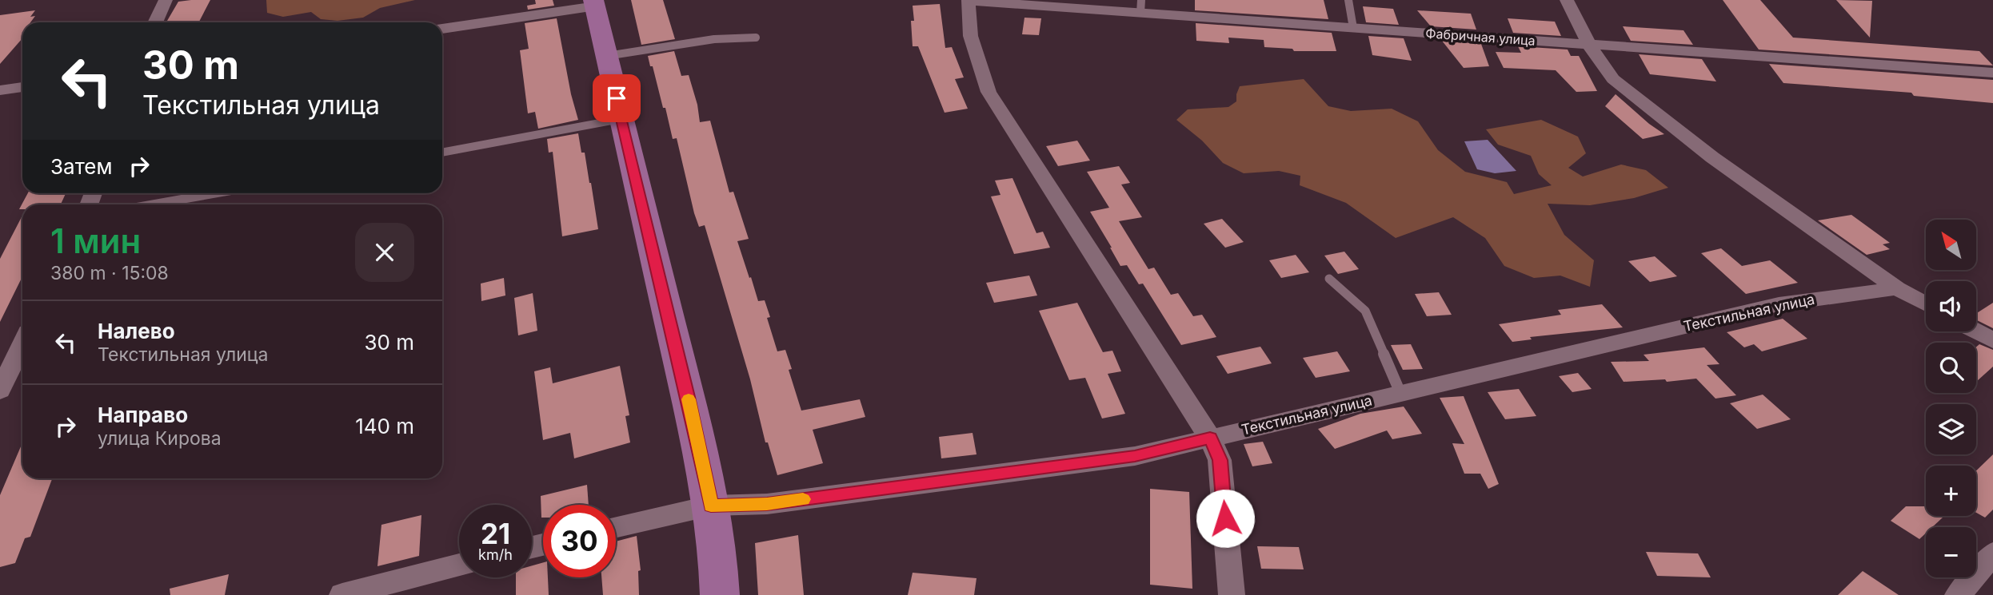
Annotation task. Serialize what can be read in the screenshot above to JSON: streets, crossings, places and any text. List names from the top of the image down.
{
  "streets": {
    "street": ["Фабричная улица", "Текстильная улица"]
  },
  "north": "top left",
  "page": {
    "turn": ["30 m", "Текстильная улица"],
    "then": "Затем",
    "heading": ["1 мин", "380 m · 15:08"],
    "map_buttons": ["+", "−"],
    "list": [
      {
        "name": "Налево",
        "note": "Текстильная улица",
        "value": "30 m"
      },
      {
        "name": "Направо",
        "note": "улица Кирова",
        "value": "140 m"
      }
    ],
    "speed": "21 km/h",
    "limit": "30"
  }
}
